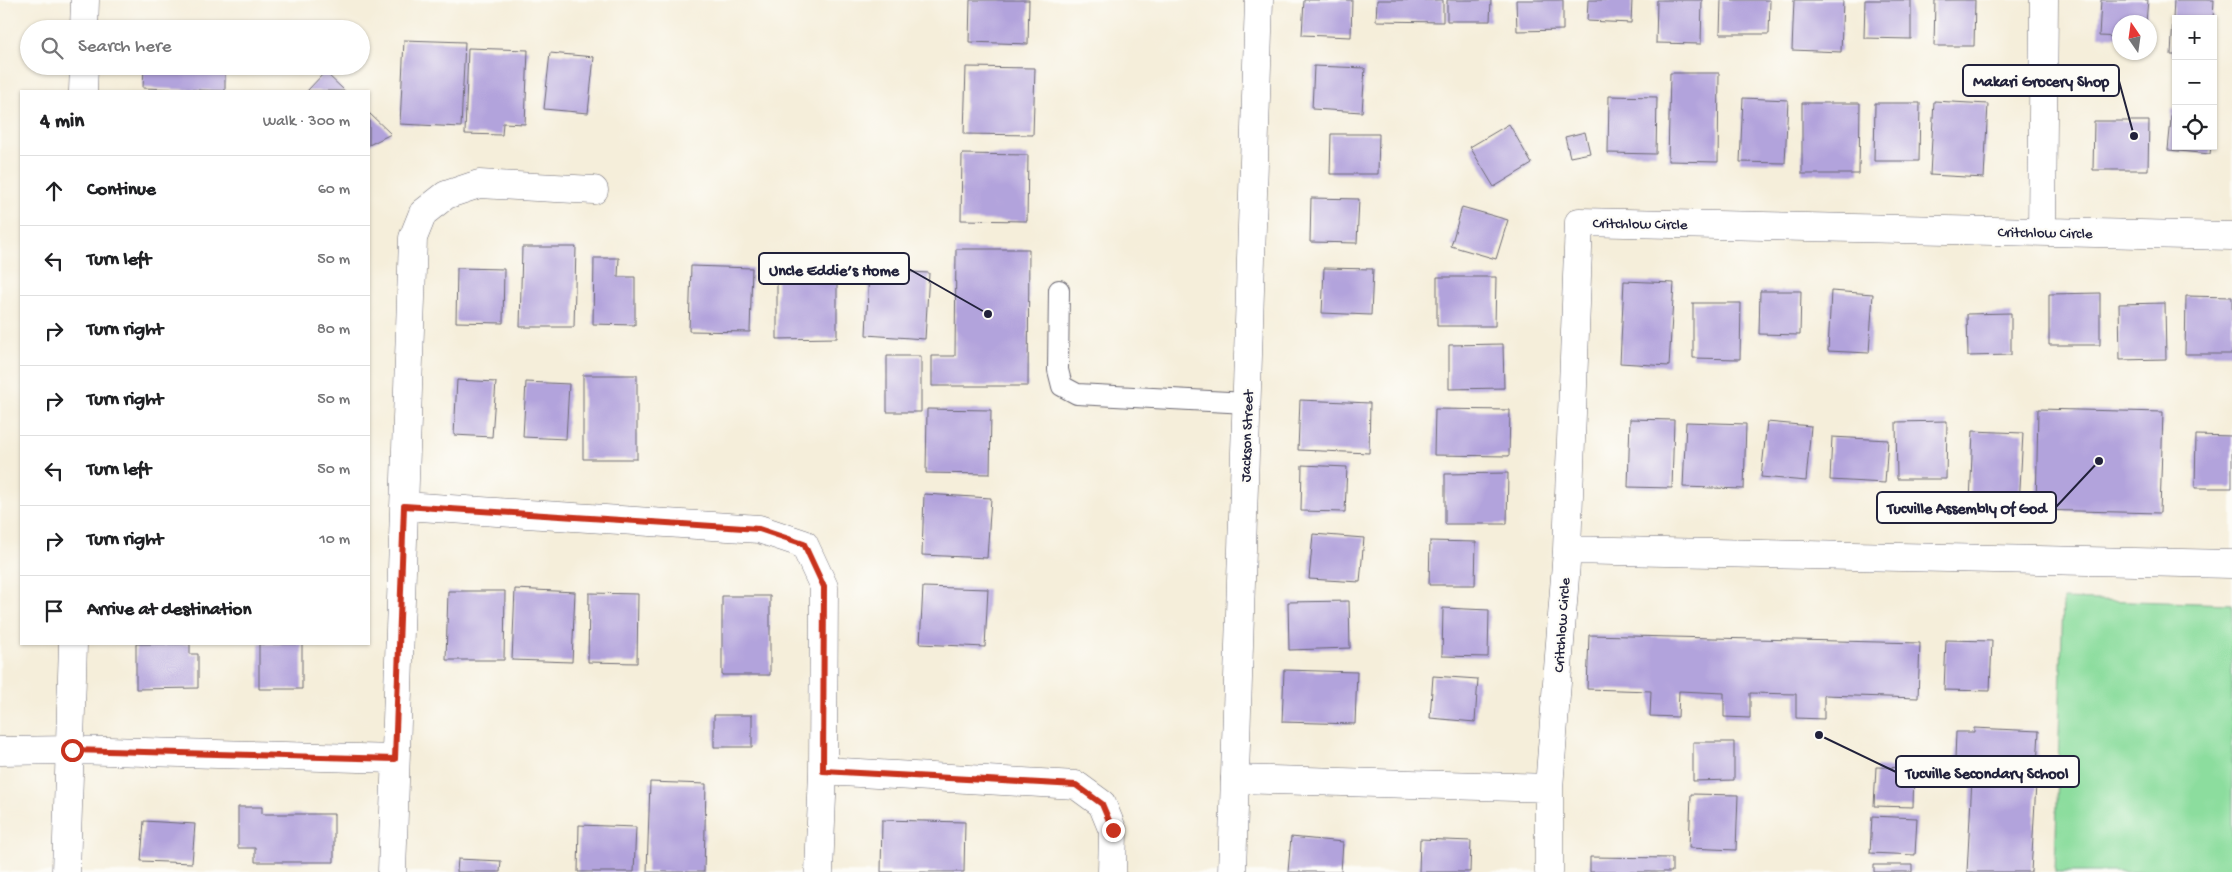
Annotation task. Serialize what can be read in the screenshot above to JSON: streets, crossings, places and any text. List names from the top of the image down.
{
  "streets": {
    "street": ["Critchlow Circle", "Jackson Street"]
  },
  "places": [
    "Makari Grocery Shop",
    "Uncle Eddie’s Home",
    "Tucville Assembly Of God",
    "Tucville Secondary School"
  ],
  "north": "top",
  "page": {
    "map_buttons": ["+", "−"],
    "search": "Search here",
    "heading": ["4 min", "Walk · 300 m"],
    "list": [
      ["Continue", "60 m"],
      ["Turn left", "50 m"],
      ["Turn right", "80 m"],
      ["Turn right", "50 m"],
      ["Turn left", "50 m"],
      ["Turn right", "10 m"],
      "Arrive at destination"
    ]
  }
}
